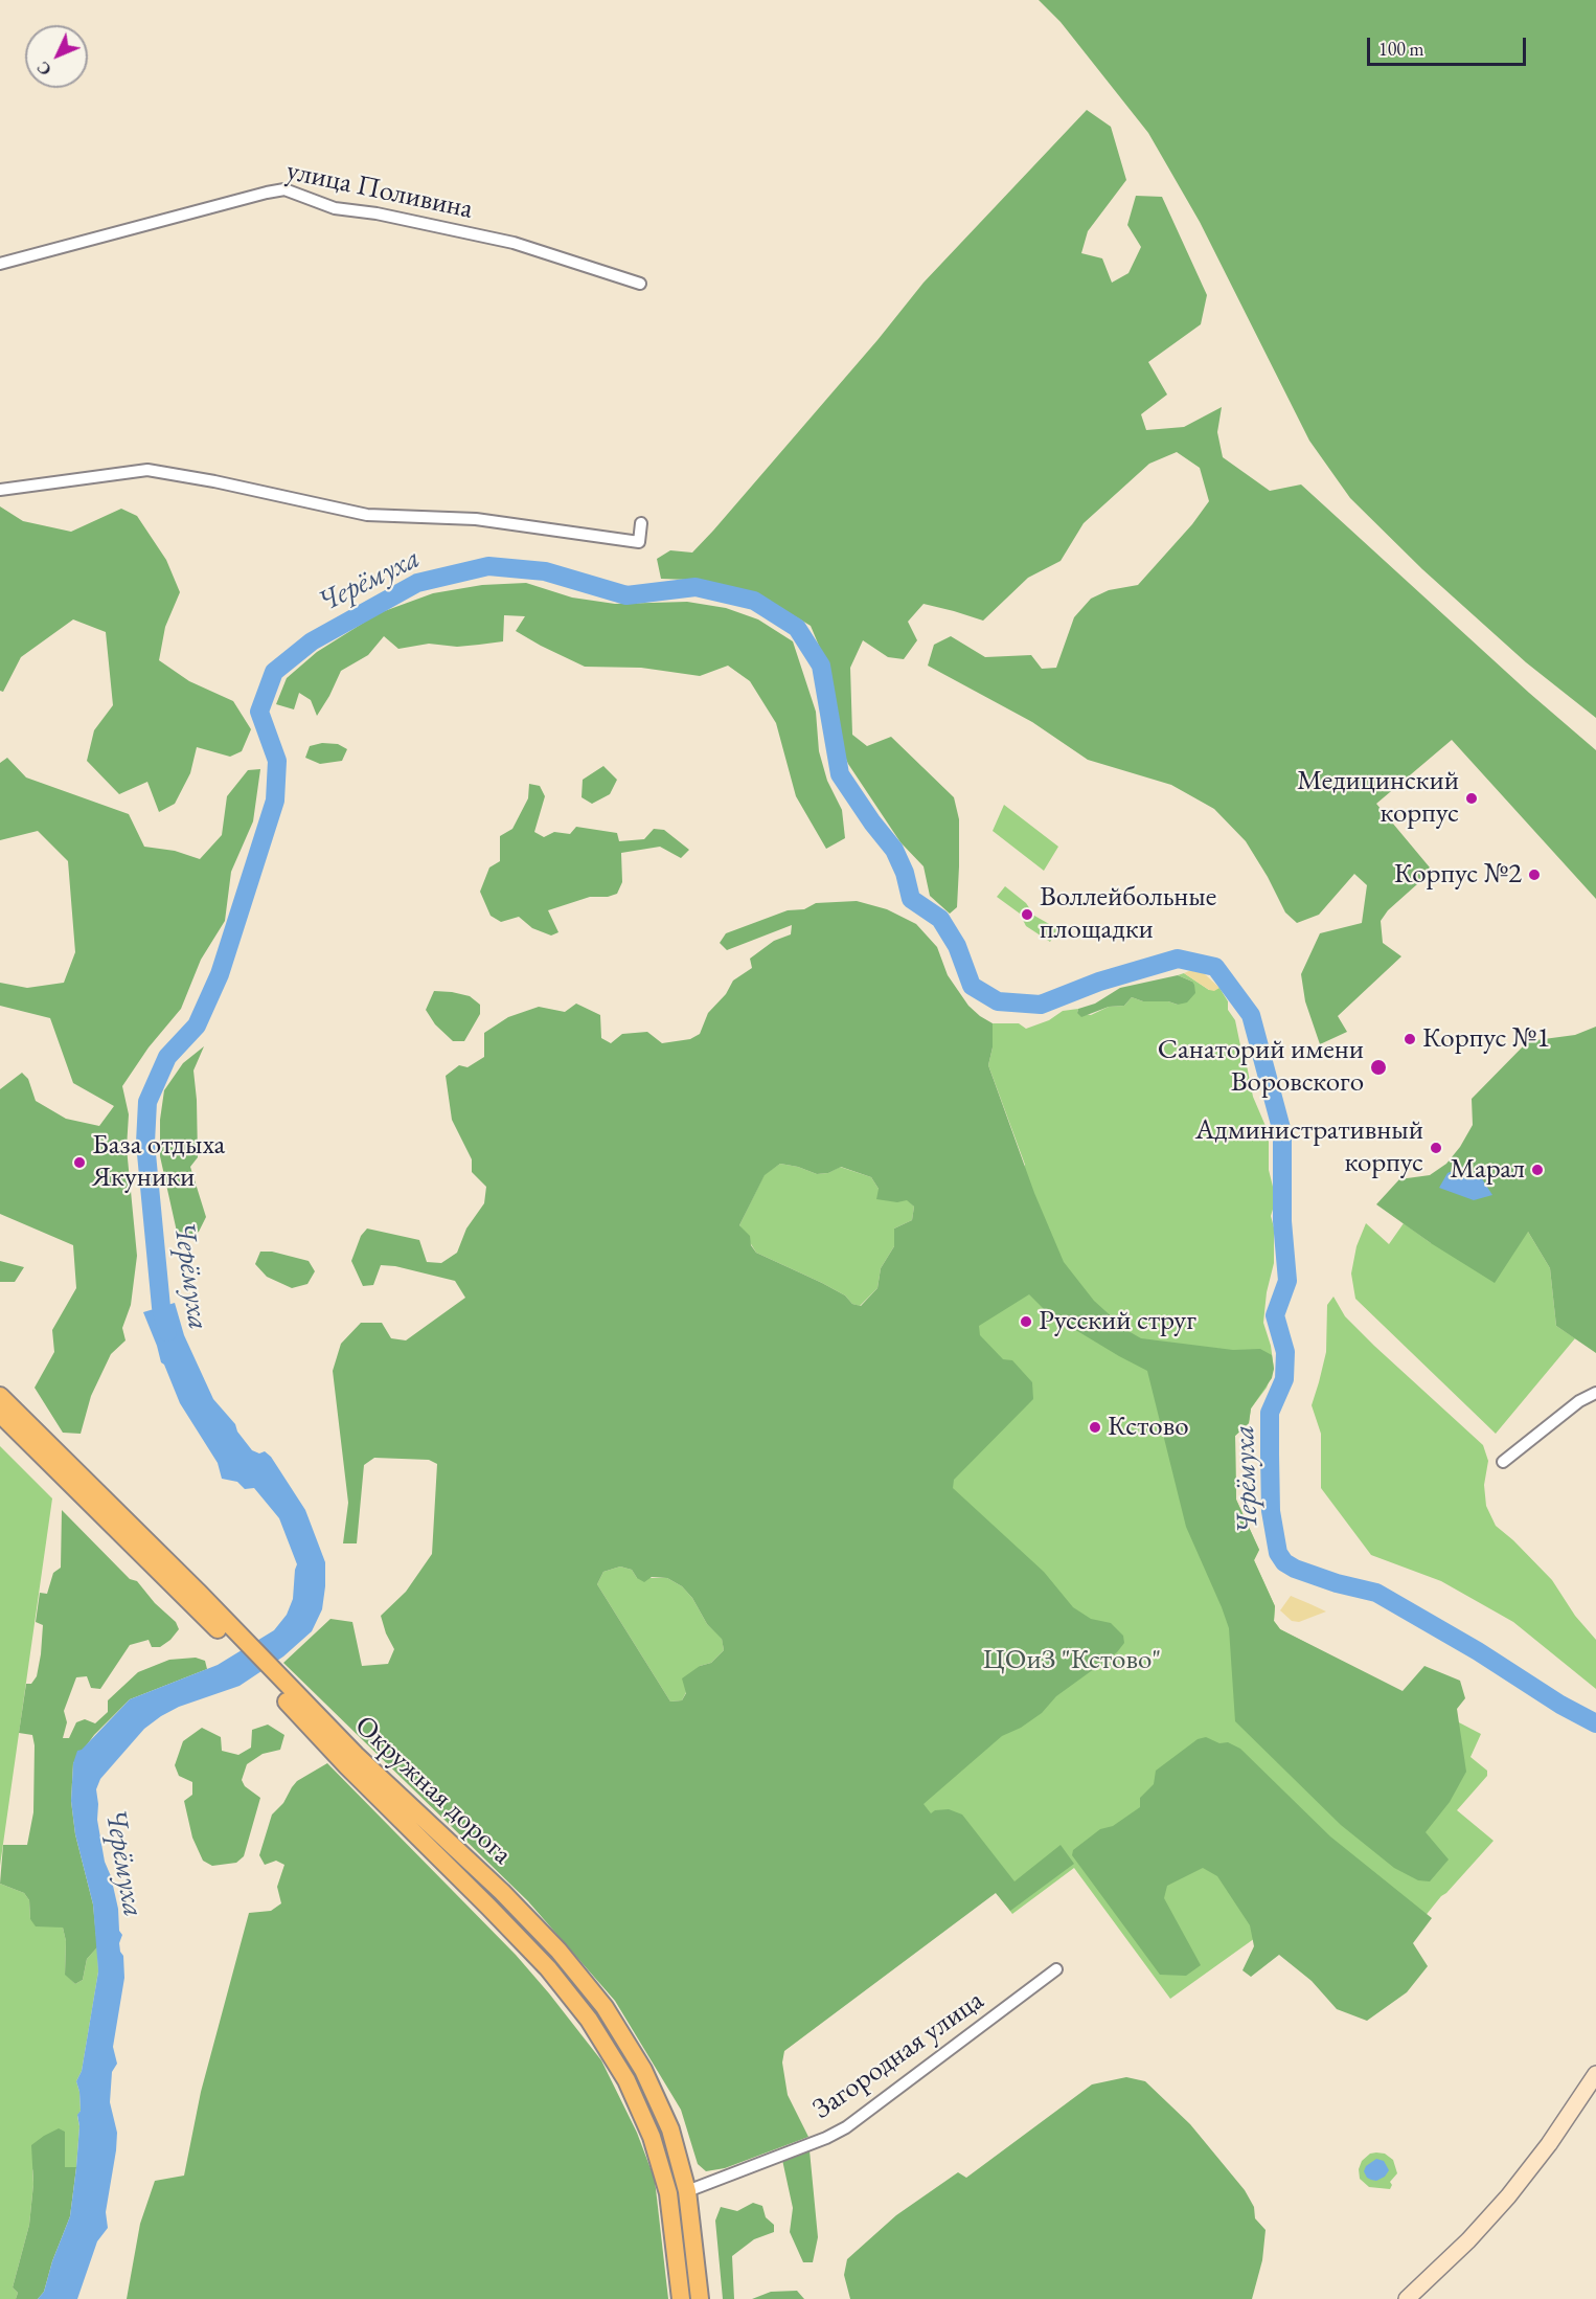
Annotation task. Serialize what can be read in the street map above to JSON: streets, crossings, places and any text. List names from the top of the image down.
{
  "streets": {
    "main road": ["Окружная дорога"],
    "street": ["улица Поливина", "Загородная улица"]
  },
  "crossings": [
    ["Окружная дорога", "Загородная улица"]
  ],
  "water": ["Черёмуха"],
  "parks": ["ЦОиЗ \"Кстово\""],
  "places": [
    "Медицинский корпус",
    "Корпус №2",
    "Воллейбольные площадки",
    "Корпус №1",
    "Санаторий имени Воровского",
    "Административный корпус",
    "База отдыха Якуники",
    "Марал",
    "Русский струг",
    "Кстово"
  ],
  "scale_bar": "100 m",
  "north": "bottom left"
}
